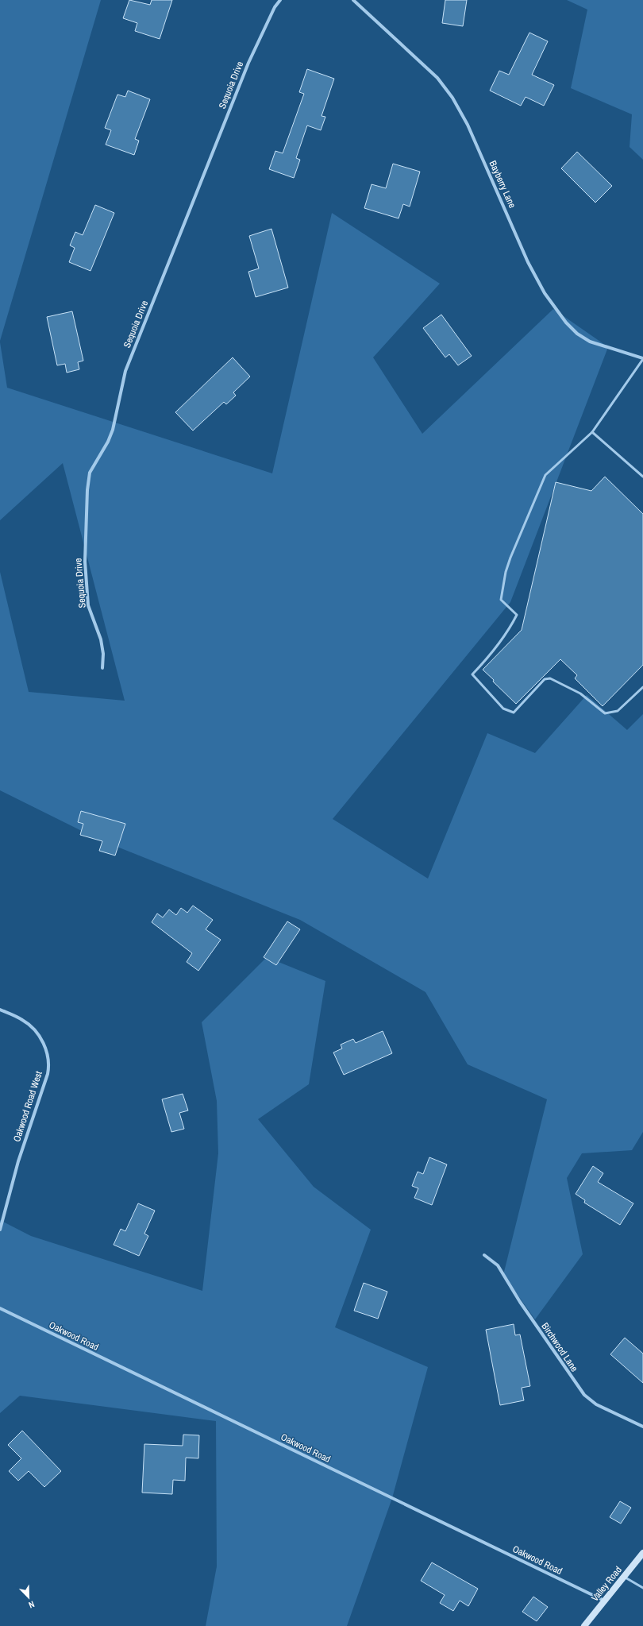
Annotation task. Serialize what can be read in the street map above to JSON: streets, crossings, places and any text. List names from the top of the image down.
{
  "streets": {
    "main road": ["Valley Road"],
    "street": [
      "Sequoia Drive",
      "Bayberry Lane",
      "Oakwood Road West",
      "Oakwood Road",
      "Birchwood Lane"
    ]
  },
  "crossings": [
    ["Oakwood Road", "Valley Road"]
  ],
  "north": "bottom right"
}
